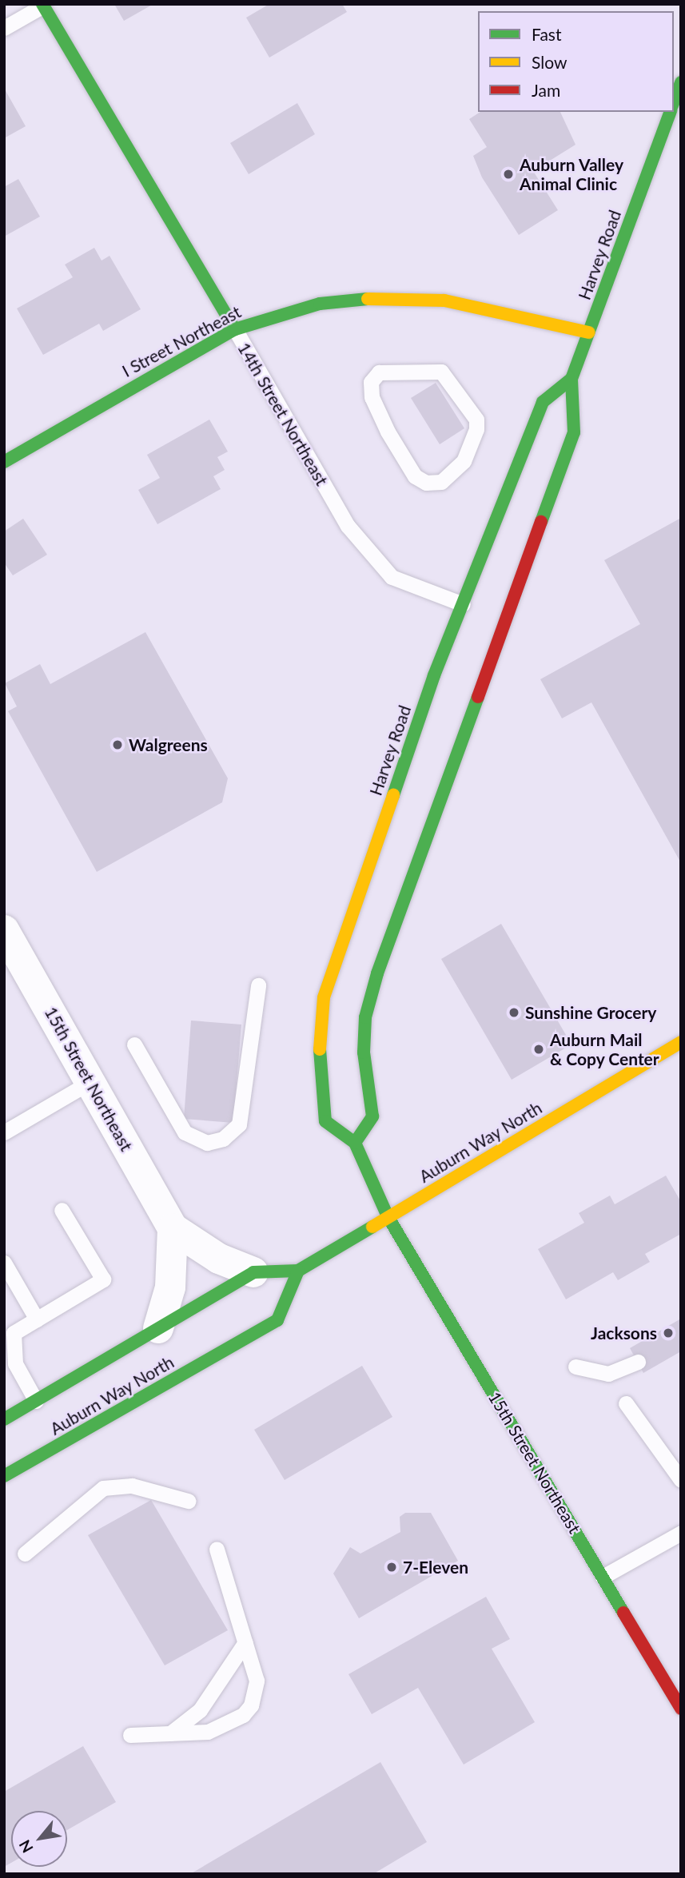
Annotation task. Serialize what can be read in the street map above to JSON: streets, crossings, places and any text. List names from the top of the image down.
{
  "streets": {
    "main road": [
      "Harvey Road",
      "I Street Northeast",
      "14th Street Northeast",
      "15th Street Northeast",
      "Auburn Way North"
    ]
  },
  "crossings": [
    ["Harvey Road", "I Street Northeast"],
    ["Harvey Road", "14th Street Northeast"],
    ["Harvey Road", "15th Street Northeast"],
    ["Harvey Road", "Auburn Way North"],
    ["I Street Northeast", "14th Street Northeast"],
    ["15th Street Northeast", "Auburn Way North"]
  ],
  "places": [
    "Auburn Valley Animal Clinic",
    "Walgreens",
    "Sunshine Grocery",
    "Auburn Mail & Copy Center",
    "Jacksons",
    "7-Eleven"
  ],
  "legend": ["Fast", "Slow", "Jam"],
  "north": "bottom left"
}
